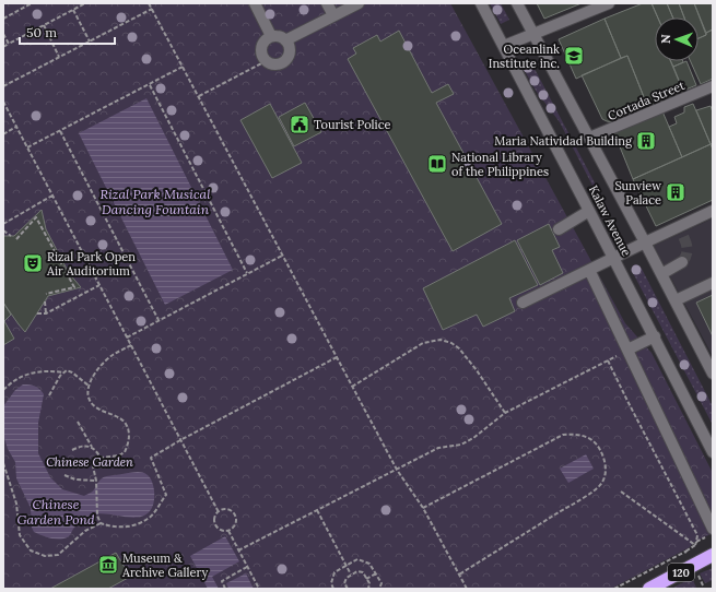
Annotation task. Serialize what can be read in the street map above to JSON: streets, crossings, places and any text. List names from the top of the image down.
{
  "streets": {
    "highway": ["120"],
    "street": ["Cortada Street", "Kalaw Avenue"]
  },
  "crossings": [
    ["Cortada Street", "Kalaw Avenue"]
  ],
  "water": ["Rizal Park Musical Dancing Fountain", "Chinese Garden Pond"],
  "parks": ["Chinese Garden"],
  "places": {
    "school or university": ["Oceanlink Institute inc."],
    "public building": ["Tourist Police"],
    "building": ["Maria Natividad Building", "Sunview Palace"],
    "library": ["National Library of the Philippines"],
    "theatre": ["Rizal Park Open Air Auditorium"],
    "museum": ["Museum & Archive Gallery"]
  },
  "scale_bar": "50 m",
  "north": "left"
}
